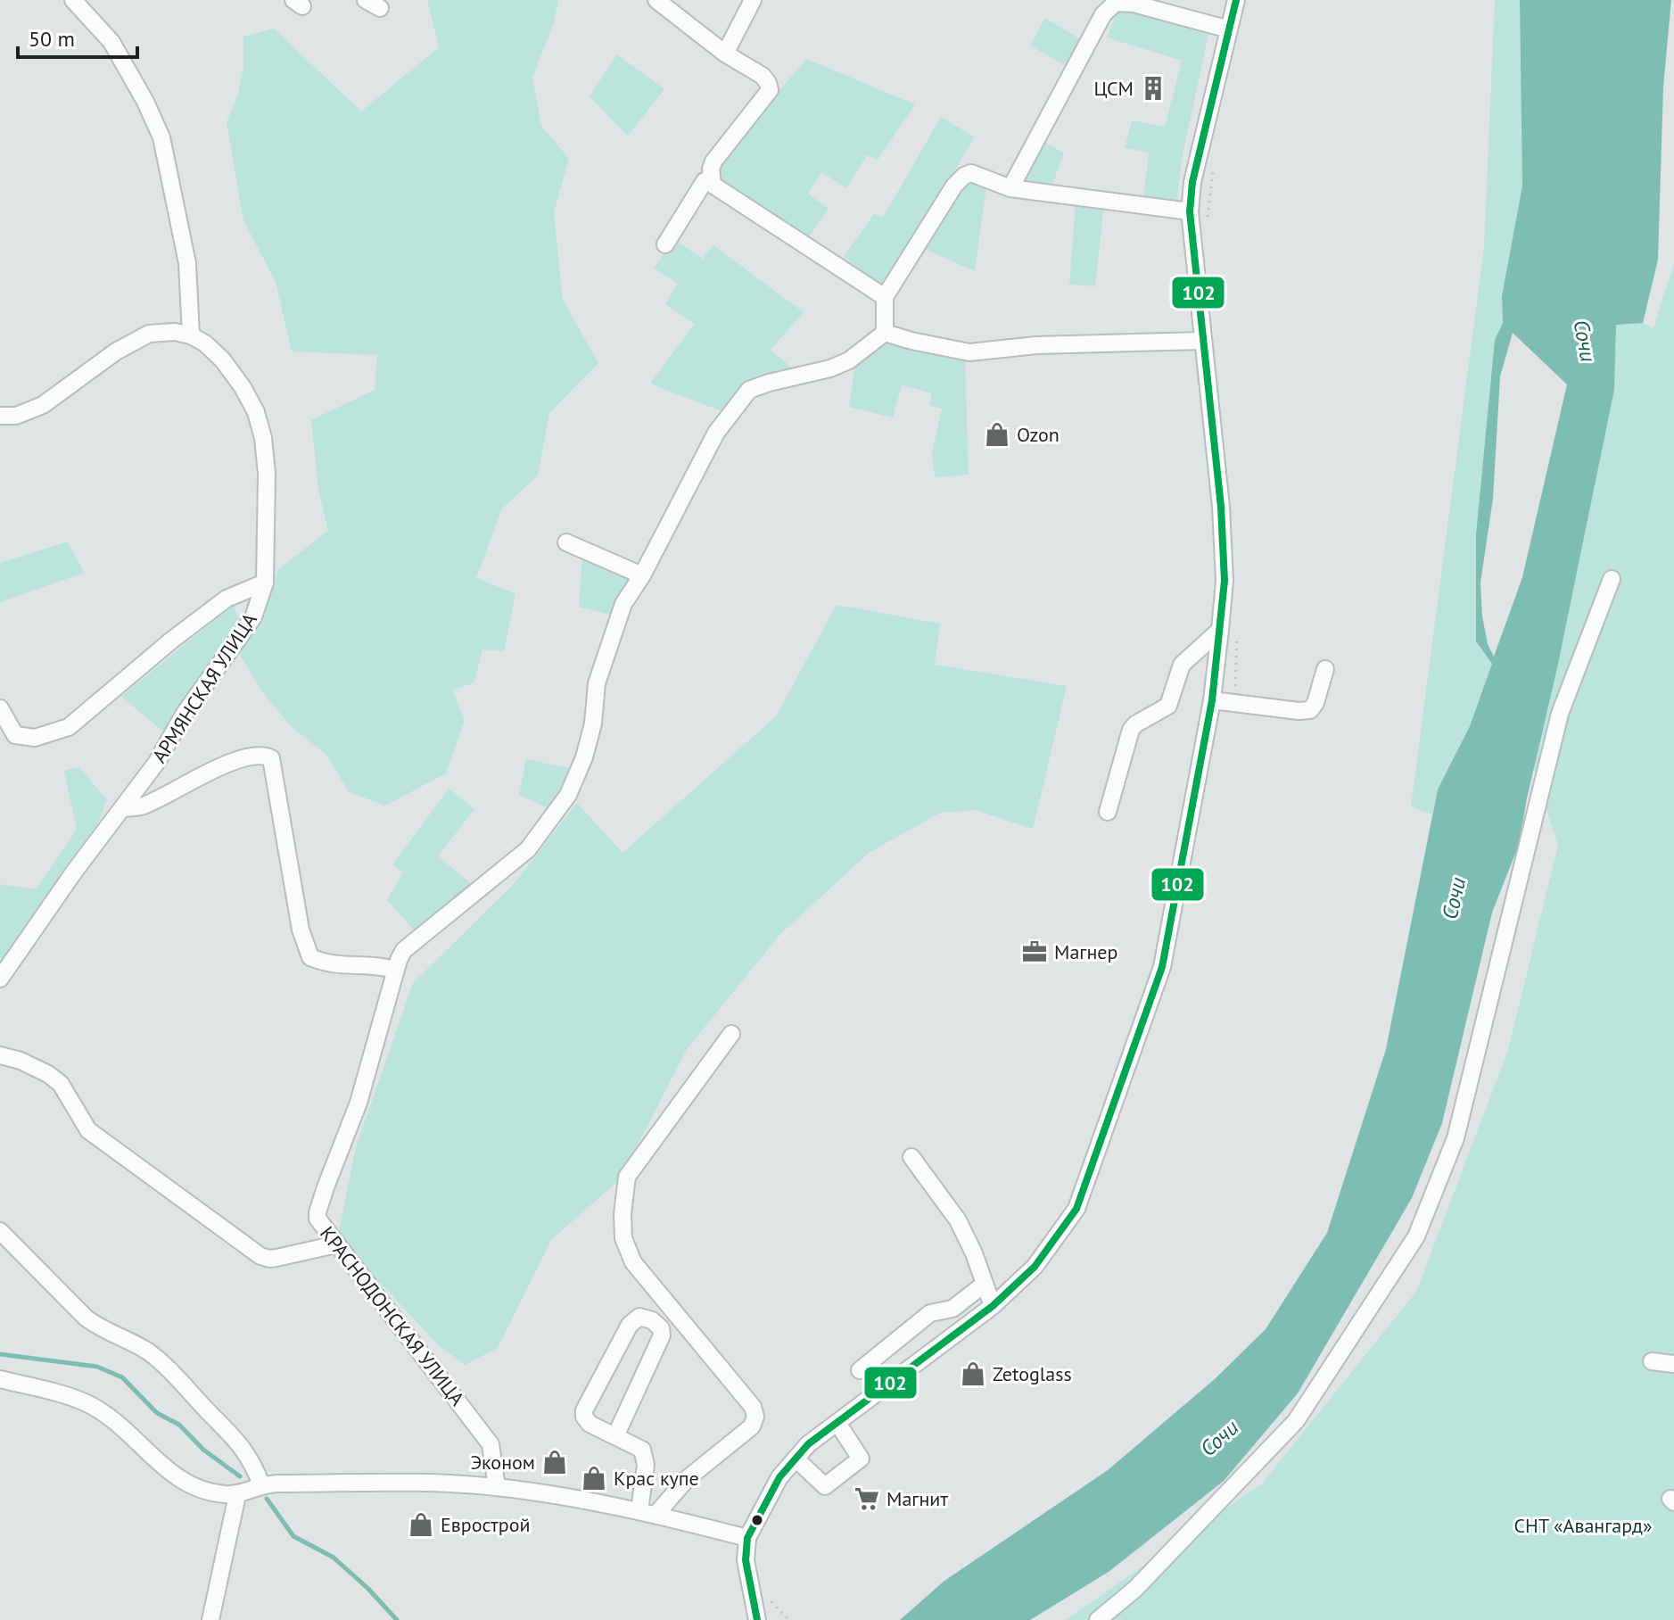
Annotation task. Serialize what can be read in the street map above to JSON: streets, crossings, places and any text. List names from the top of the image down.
{
  "streets": {
    "street": ["АРМЯНСКАЯ УЛИЦА", "КРАСНОДОНСКАЯ УЛИЦА"]
  },
  "water": ["Сочи"],
  "parks": ["СНТ «Авангард»"],
  "places": {
    "building": ["ЦСМ"],
    "shop": [
      "Ozon",
      "Zetoglass",
      "Эконом",
      "Крас купе",
      "Еврострой"
    ],
    "office": ["Магнер"],
    "supermarket": ["Магнит"]
  },
  "lines": ["transit line 102"],
  "scale_bar": "50 m"
}
